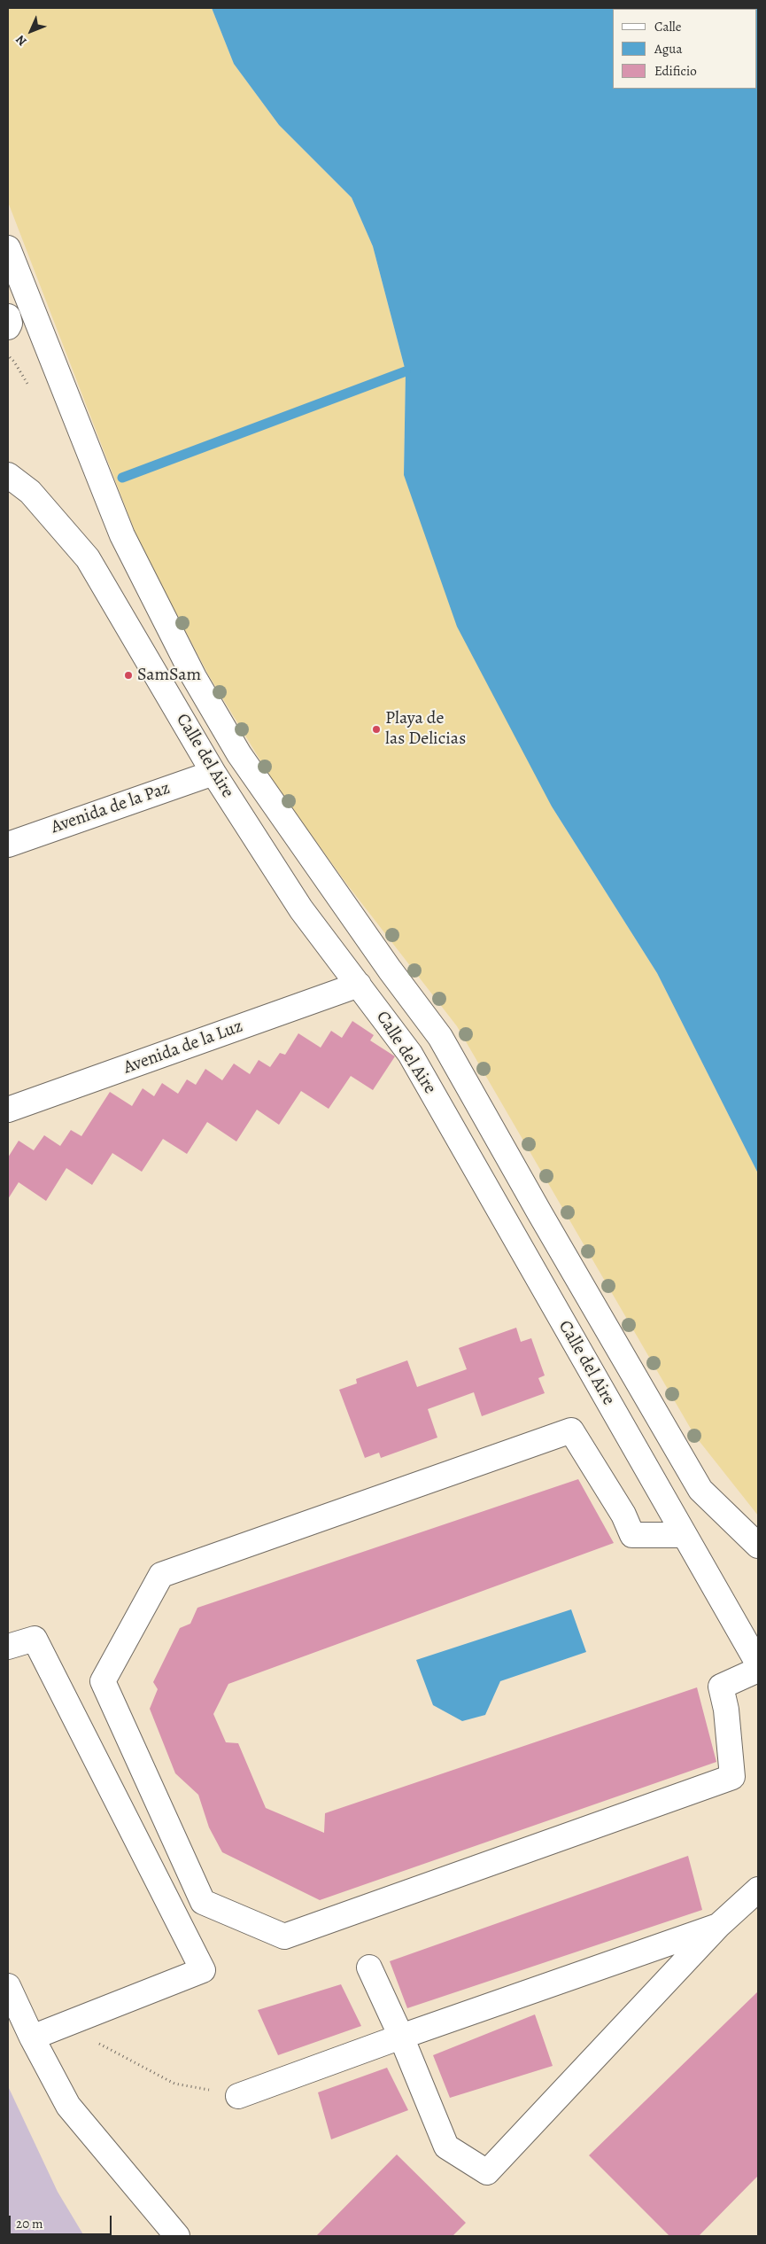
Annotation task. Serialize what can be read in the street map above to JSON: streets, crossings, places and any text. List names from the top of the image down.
{
  "streets": {
    "street": ["Calle del Aire", "Avenida de la Paz", "Avenida de la Luz"]
  },
  "crossings": [
    ["Calle del Aire", "Avenida de la Paz"],
    ["Calle del Aire", "Avenida de la Luz"]
  ],
  "places": ["SamSam", "Playa de las Delicias"],
  "legend": ["Calle", "Agua", "Edificio"],
  "scale_bar": "20 m",
  "north": "bottom left"
}
